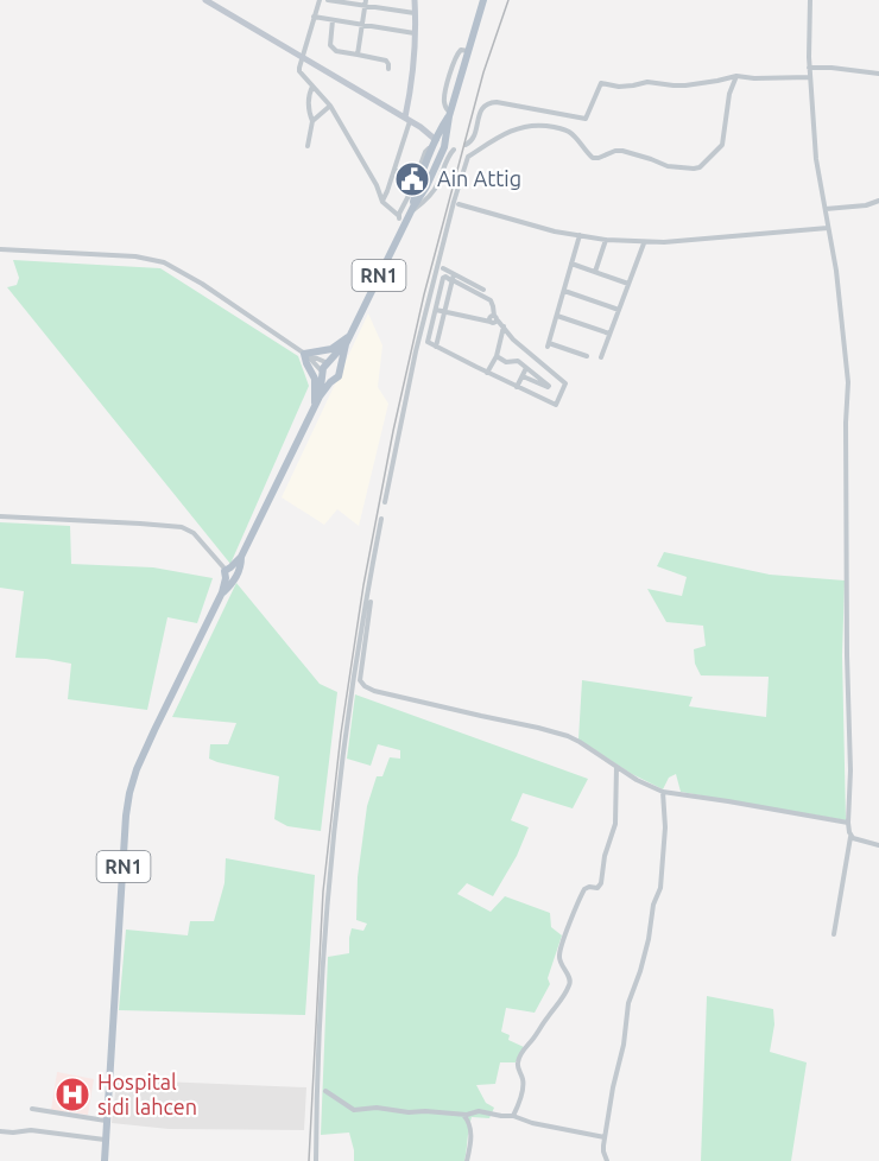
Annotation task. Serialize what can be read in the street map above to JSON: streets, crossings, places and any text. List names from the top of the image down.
{
  "streets": {
    "main road": ["RN1"]
  },
  "places": {
    "public building": ["Ain Attig"],
    "hospital": ["Hospital sidi lahcen"]
  }
}
